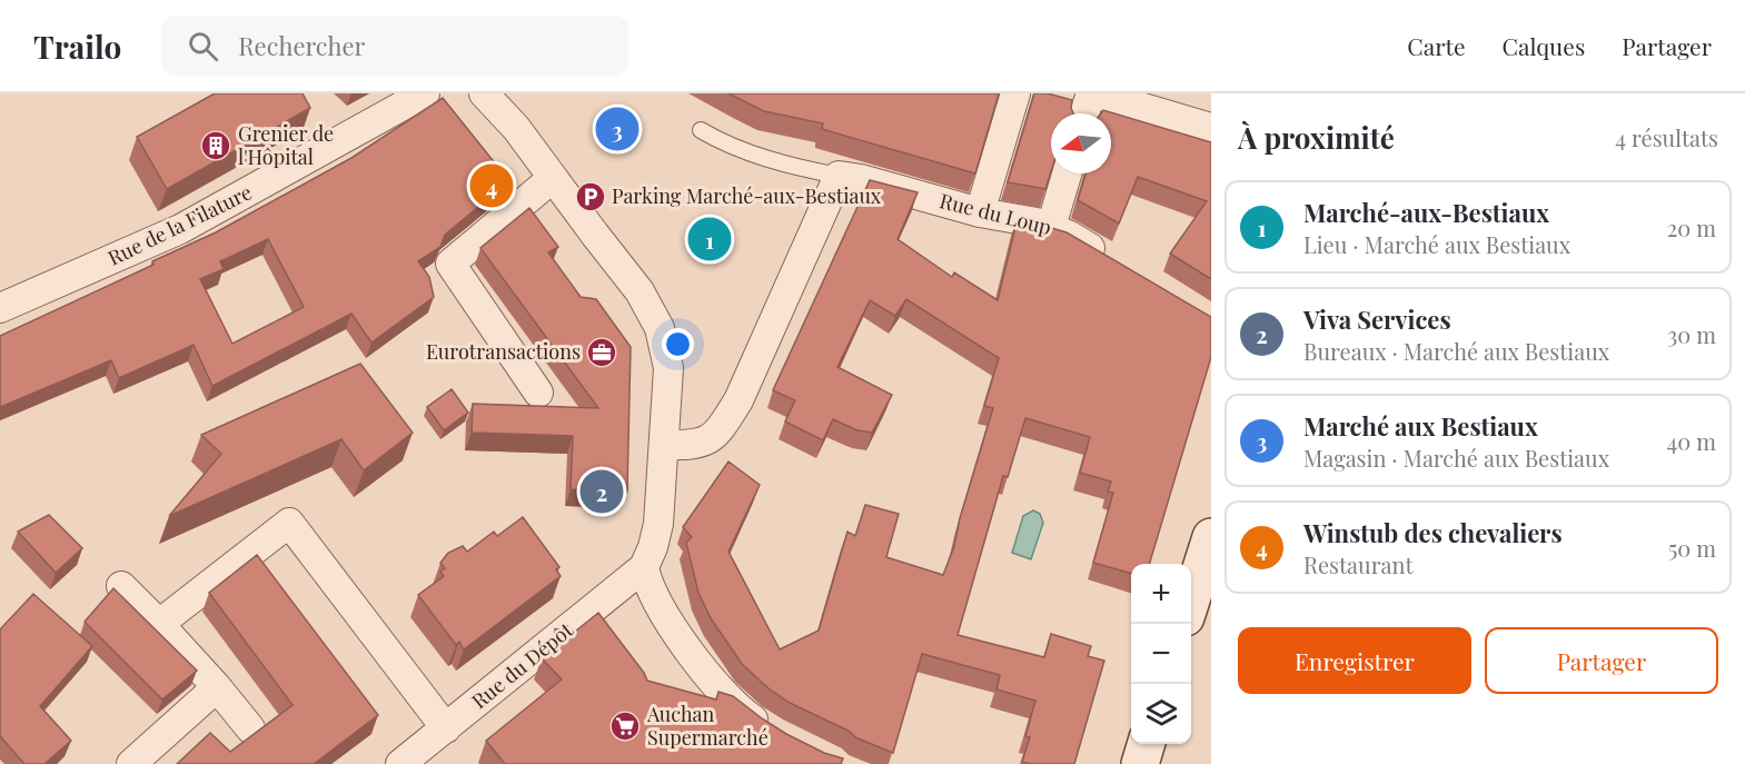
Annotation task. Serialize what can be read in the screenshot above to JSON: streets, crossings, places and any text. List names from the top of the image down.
{
  "streets": {
    "street": ["Rue du Loup", "Rue de la Filature", "Rue du Dépôt"]
  },
  "places": {
    "building": ["Grenier de l'Hôpital"],
    "parking": ["Parking Marché-aux-Bestiaux"],
    "office": ["Eurotransactions"],
    "supermarket": ["Auchan Supermarché"]
  },
  "north": "left",
  "page": {
    "header": "Trailo",
    "search": "Rechercher",
    "nav": ["Carte", "Calques", "Partager"],
    "heading": ["À proximité", "4 résultats"],
    "pins": [
      "3",
      "4",
      "1",
      "2"
    ],
    "list": [
      {
        "mark": "1",
        "name": "Marché-aux-Bestiaux",
        "note": "Lieu · Marché aux Bestiaux",
        "value": "20 m"
      },
      {
        "mark": "2",
        "name": "Viva Services",
        "note": "Bureaux · Marché aux Bestiaux",
        "value": "30 m"
      },
      {
        "mark": "3",
        "name": "Marché aux Bestiaux",
        "note": "Magasin · Marché aux Bestiaux",
        "value": "40 m"
      },
      {
        "mark": "4",
        "name": "Winstub des chevaliers",
        "note": "Restaurant",
        "value": "50 m"
      }
    ],
    "map_buttons": ["+", "−"],
    "buttons": ["Enregistrer", "Partager"]
  }
}
